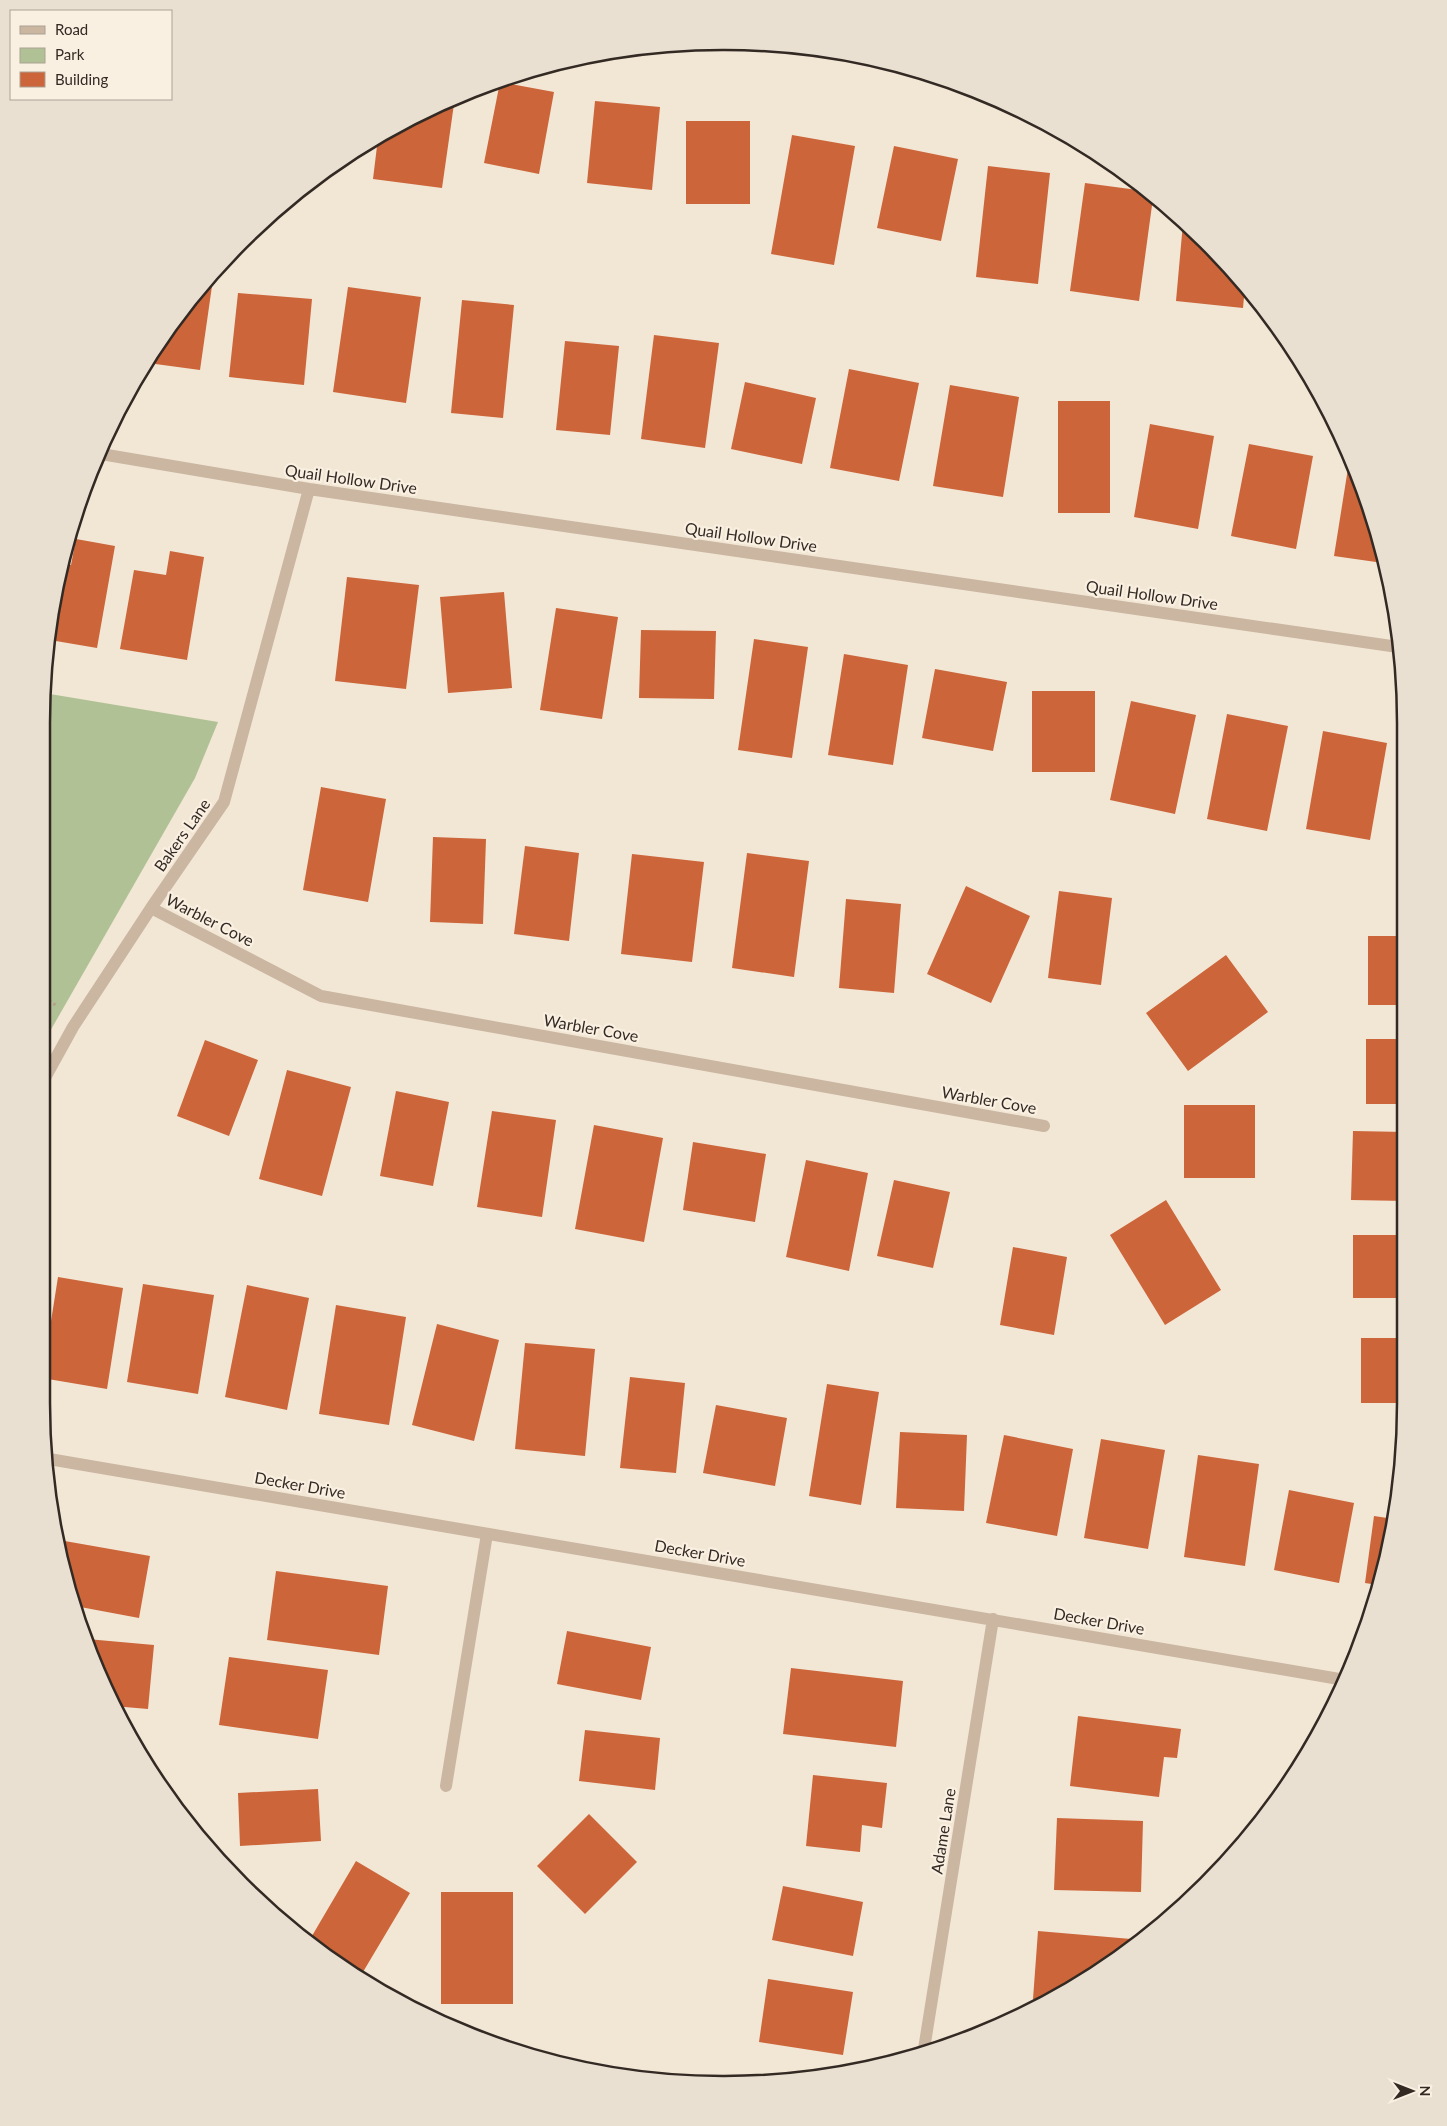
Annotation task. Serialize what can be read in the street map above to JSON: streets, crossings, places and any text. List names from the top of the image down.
{
  "streets": {
    "street": [
      "Quail Hollow Drive",
      "Bakers Lane",
      "Warbler Cove",
      "Decker Drive",
      "Adame Lane"
    ]
  },
  "crossings": [
    ["Quail Hollow Drive", "Bakers Lane"],
    ["Bakers Lane", "Warbler Cove"],
    ["Decker Drive", "Adame Lane"]
  ],
  "legend": ["Road", "Park", "Building"],
  "north": "right"
}
